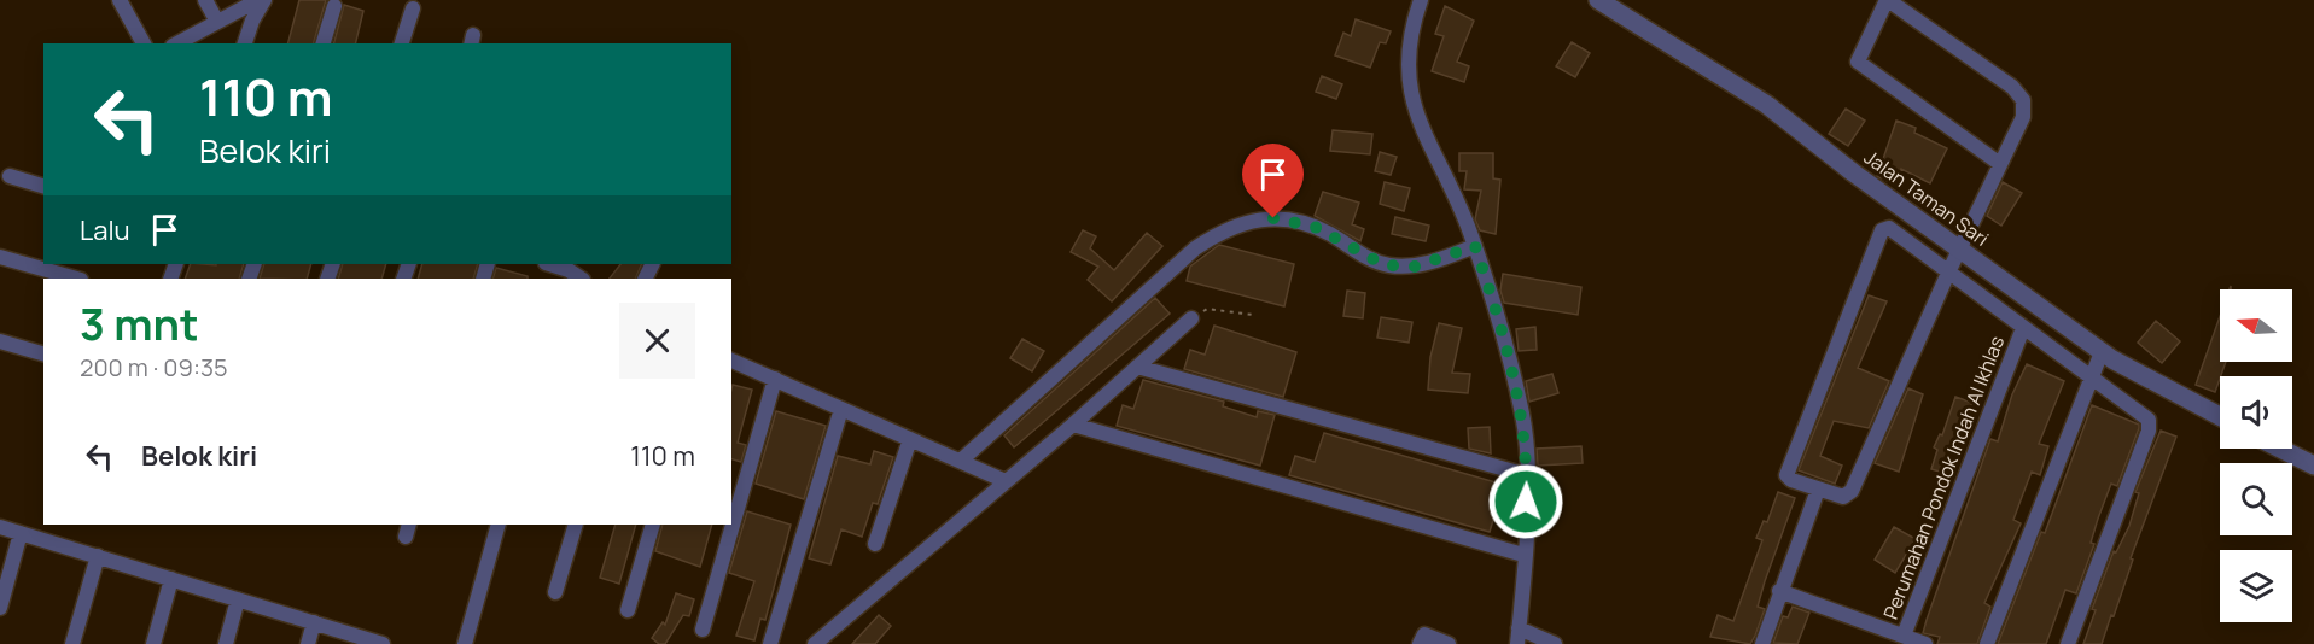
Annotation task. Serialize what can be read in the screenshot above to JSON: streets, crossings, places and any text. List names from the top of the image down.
{
  "streets": {
    "street": ["Jalan Taman Sari", "Perumahan Pondok Indah Al Ikhlas"]
  },
  "crossings": [
    ["Jalan Taman Sari", "Perumahan Pondok Indah Al Ikhlas"]
  ],
  "north": "left",
  "page": {
    "turn": ["110 m", "Belok kiri"],
    "then": "Lalu",
    "heading": ["3 mnt", "200 m · 09:35"],
    "list": [
      {
        "name": "Belok kiri",
        "value": "110 m"
      }
    ]
  }
}
